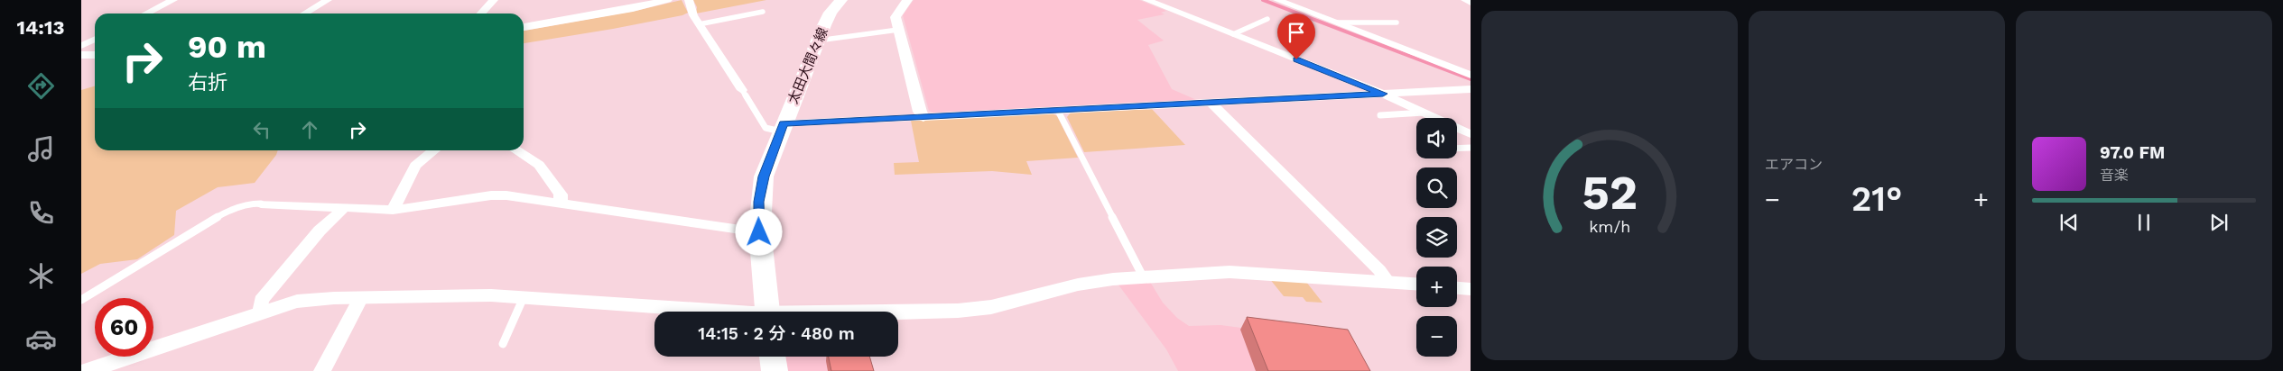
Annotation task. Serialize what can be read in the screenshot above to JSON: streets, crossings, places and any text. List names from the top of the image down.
{
  "streets": {
    "main road": ["太田大間々線"]
  },
  "page": {
    "tabs": "14:13",
    "tile": "エアコン",
    "turn": ["90 m", "右折"],
    "map_buttons": ["+", "−"],
    "song": ["97.0 FM", "音楽"],
    "heat": ["−", "21°", "+"],
    "limit": "60",
    "trip": "14:15 · 2 分 · 480 m",
    "gauge": ["52", "km/h"]
  }
}
